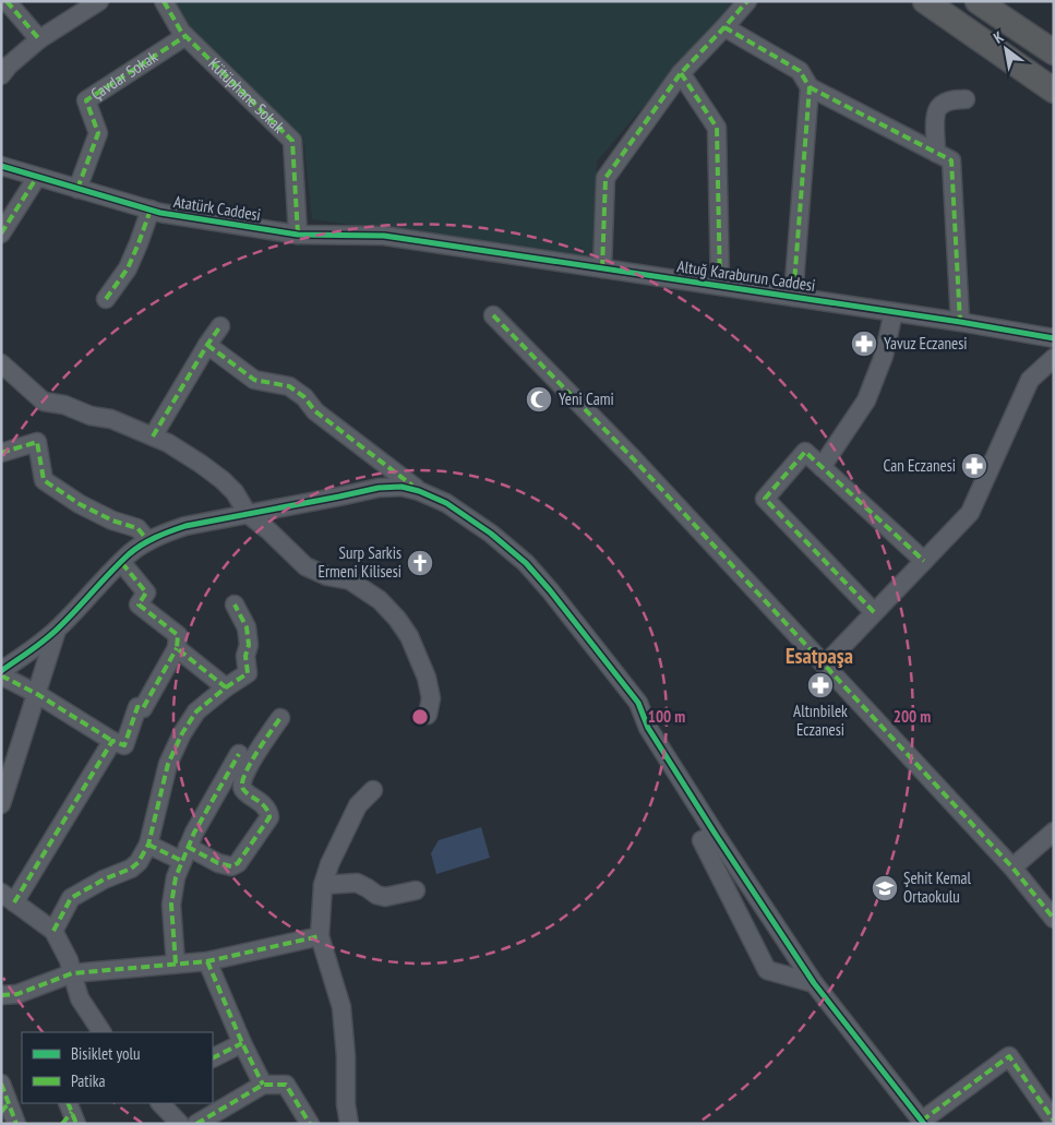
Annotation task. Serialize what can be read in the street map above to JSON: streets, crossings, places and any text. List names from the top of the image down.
{
  "streets": {
    "street": [
      "Çavdar Sokak",
      "Kütüphane Sokak",
      "Atatürk Caddesi",
      "Altuğ Karaburun Caddesi"
    ]
  },
  "crossings": [
    ["Çavdar Sokak", "Kütüphane Sokak"],
    ["Çavdar Sokak", "Atatürk Caddesi"],
    ["Kütüphane Sokak", "Atatürk Caddesi"],
    ["Atatürk Caddesi", "Altuğ Karaburun Caddesi"]
  ],
  "districts": ["Esatpaşa"],
  "places": {
    "pharmacy": ["Yavuz Eczanesi", "Can Eczanesi", "Altınbilek Eczanesi"],
    "mosque": ["Yeni Cami"],
    "church": ["Surp Sarkis Ermeni Kilisesi"],
    "school or university": ["Şehit Kemal Ortaokulu"]
  },
  "legend": ["Bisiklet yolu", "Patika"],
  "north": "top left",
  "rings": ["100 m", "200 m"]
}
